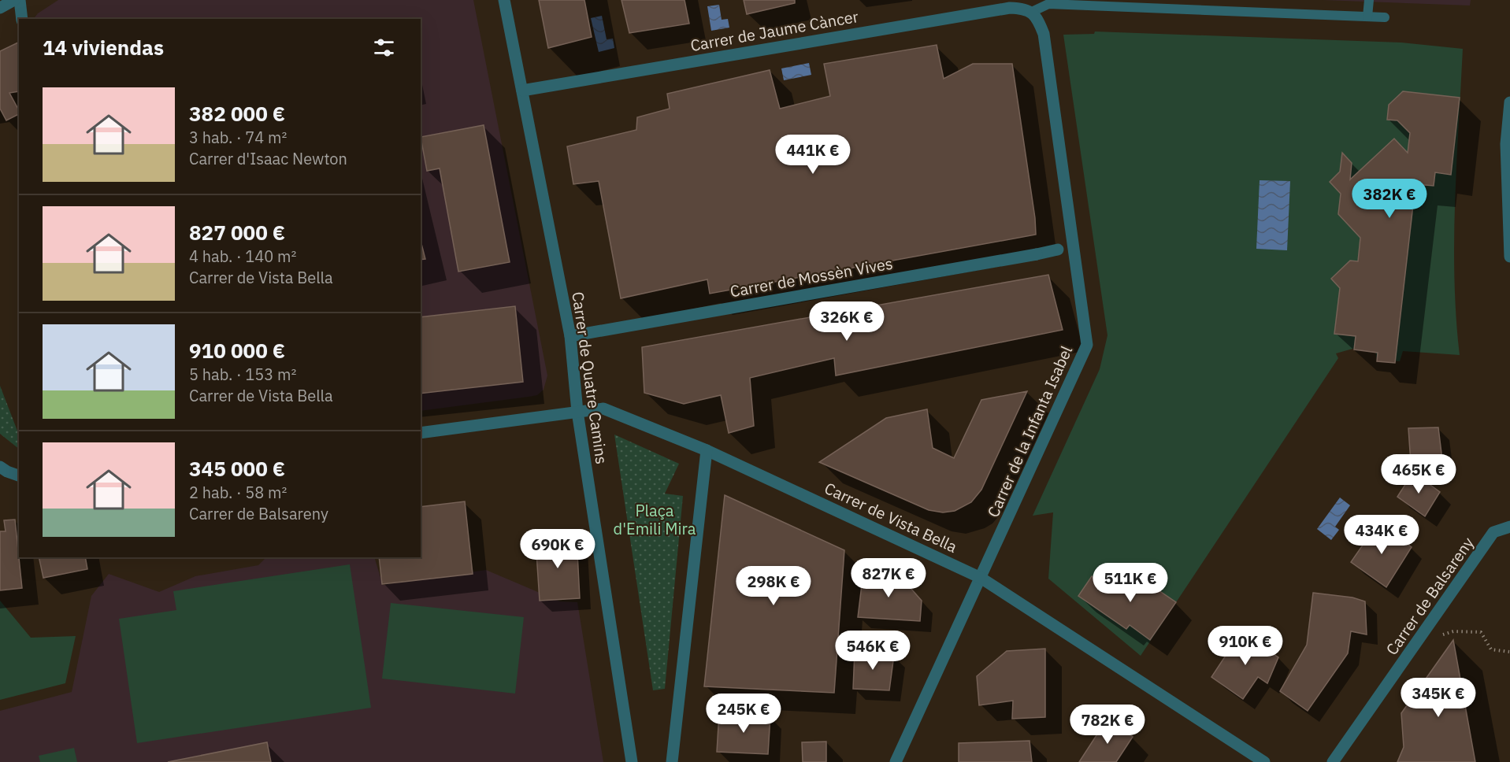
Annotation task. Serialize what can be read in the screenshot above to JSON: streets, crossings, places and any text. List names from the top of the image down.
{
  "streets": {
    "street": [
      "Carrer de Jaume Càncer",
      "Carrer de Mossèn Vives",
      "Carrer de Quatre Camins",
      "Carrer de la Infanta Isabel",
      "Carrer de Vista Bella",
      "Carrer de Balsareny"
    ]
  },
  "crossings": [
    ["Carrer de Jaume Càncer", "Carrer de Quatre Camins"],
    ["Carrer de Jaume Càncer", "Carrer de la Infanta Isabel"],
    ["Carrer de Mossèn Vives", "Carrer de Quatre Camins"],
    ["Carrer de Quatre Camins", "Carrer de Vista Bella"],
    ["Carrer de la Infanta Isabel", "Carrer de Vista Bella"]
  ],
  "parks": ["Plaça d'Emili Mira"],
  "page": {
    "heading": "14 viviendas",
    "list": [
      {
        "name": "382 000 €",
        "note": "3 hab. · 74 m² · Carrer d'Isaac Newton"
      },
      {
        "name": "827 000 €",
        "note": "4 hab. · 140 m² · Carrer de Vista Bella"
      },
      {
        "name": "910 000 €",
        "note": "5 hab. · 153 m² · Carrer de Vista Bella"
      },
      {
        "name": "345 000 €",
        "note": "2 hab. · 58 m² · Carrer de Balsareny"
      }
    ],
    "price": [
      "441K €",
      "382K €",
      "326K €",
      "465K €",
      "434K €",
      "690K €",
      "827K €",
      "511K €",
      "298K €",
      "910K €",
      "546K €",
      "345K €",
      "245K €",
      "782K €"
    ]
  }
}
